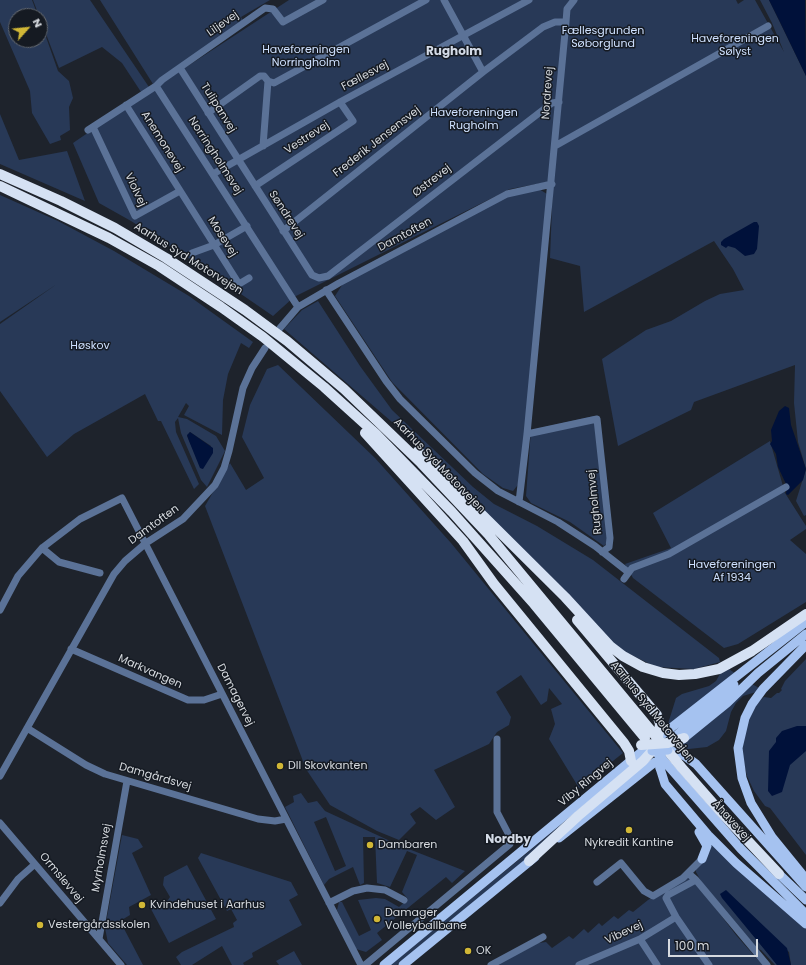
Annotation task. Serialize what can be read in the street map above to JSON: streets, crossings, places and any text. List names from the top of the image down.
{
  "streets": {
    "highway": ["Aarhus Syd Motorvejen"],
    "main road": ["Viby Ringvej", "Åhavevej"],
    "street": [
      "Liljevej",
      "Fællesvej",
      "Nordrevej",
      "Tulipanvej",
      "Vestrevej",
      "Anemonevej",
      "Frederik Jensensvej",
      "Norringholmsvej",
      "Østrevej",
      "Violvej",
      "Søndrevej",
      "Damtoften",
      "Mosevej",
      "Rugholmvej",
      "Markvangen",
      "Damagervej",
      "Damgårdsvej",
      "Myrholmsvej",
      "Ormslevvej",
      "Vibevej"
    ]
  },
  "crossings": [
    ["Liljevej", "Tulipanvej"],
    ["Liljevej", "Norringholmsvej"],
    ["Fællesvej", "Tulipanvej"],
    ["Fællesvej", "Vestrevej"],
    ["Fællesvej", "Norringholmsvej"],
    ["Fællesvej", "Søndrevej"],
    ["Nordrevej", "Frederik Jensensvej"],
    ["Nordrevej", "Østrevej"],
    ["Nordrevej", "Damtoften"],
    ["Tulipanvej", "Søndrevej"],
    ["Vestrevej", "Søndrevej"],
    ["Anemonevej", "Violvej"],
    ["Anemonevej", "Mosevej"],
    ["Frederik Jensensvej", "Søndrevej"],
    ["Norringholmsvej", "Damtoften"],
    ["Østrevej", "Søndrevej"],
    ["Violvej", "Mosevej"],
    ["Damtoften", "Rugholmvej"],
    ["Damtoften", "Markvangen"],
    ["Damtoften", "Damagervej"],
    ["Damtoften", "Damgårdsvej"],
    ["Aarhus Syd Motorvejen", "Viby Ringvej"],
    ["Aarhus Syd Motorvejen", "Åhavevej"],
    ["Markvangen", "Damagervej"],
    ["Damagervej", "Damgårdsvej"],
    ["Damgårdsvej", "Myrholmsvej"],
    ["Viby Ringvej", "Åhavevej"],
    ["Myrholmsvej", "Ormslevvej"]
  ],
  "districts": ["Rugholm", "Nordby"],
  "parks": [
    "Fællesgrunden Søborglund",
    "Haveforeningen Sølyst",
    "Haveforeningen Norringholm",
    "Haveforeningen Rugholm",
    "Høskov",
    "Haveforeningen Af 1934"
  ],
  "places": [
    "DII Skovkanten",
    "Nykredit Kantine",
    "Dambaren",
    "Kvindehuset i Aarhus",
    "Damager Volleyballbane",
    "Vestergårdsskolen",
    "OK"
  ],
  "scale_bar": "100 m",
  "north": "top right"
}
